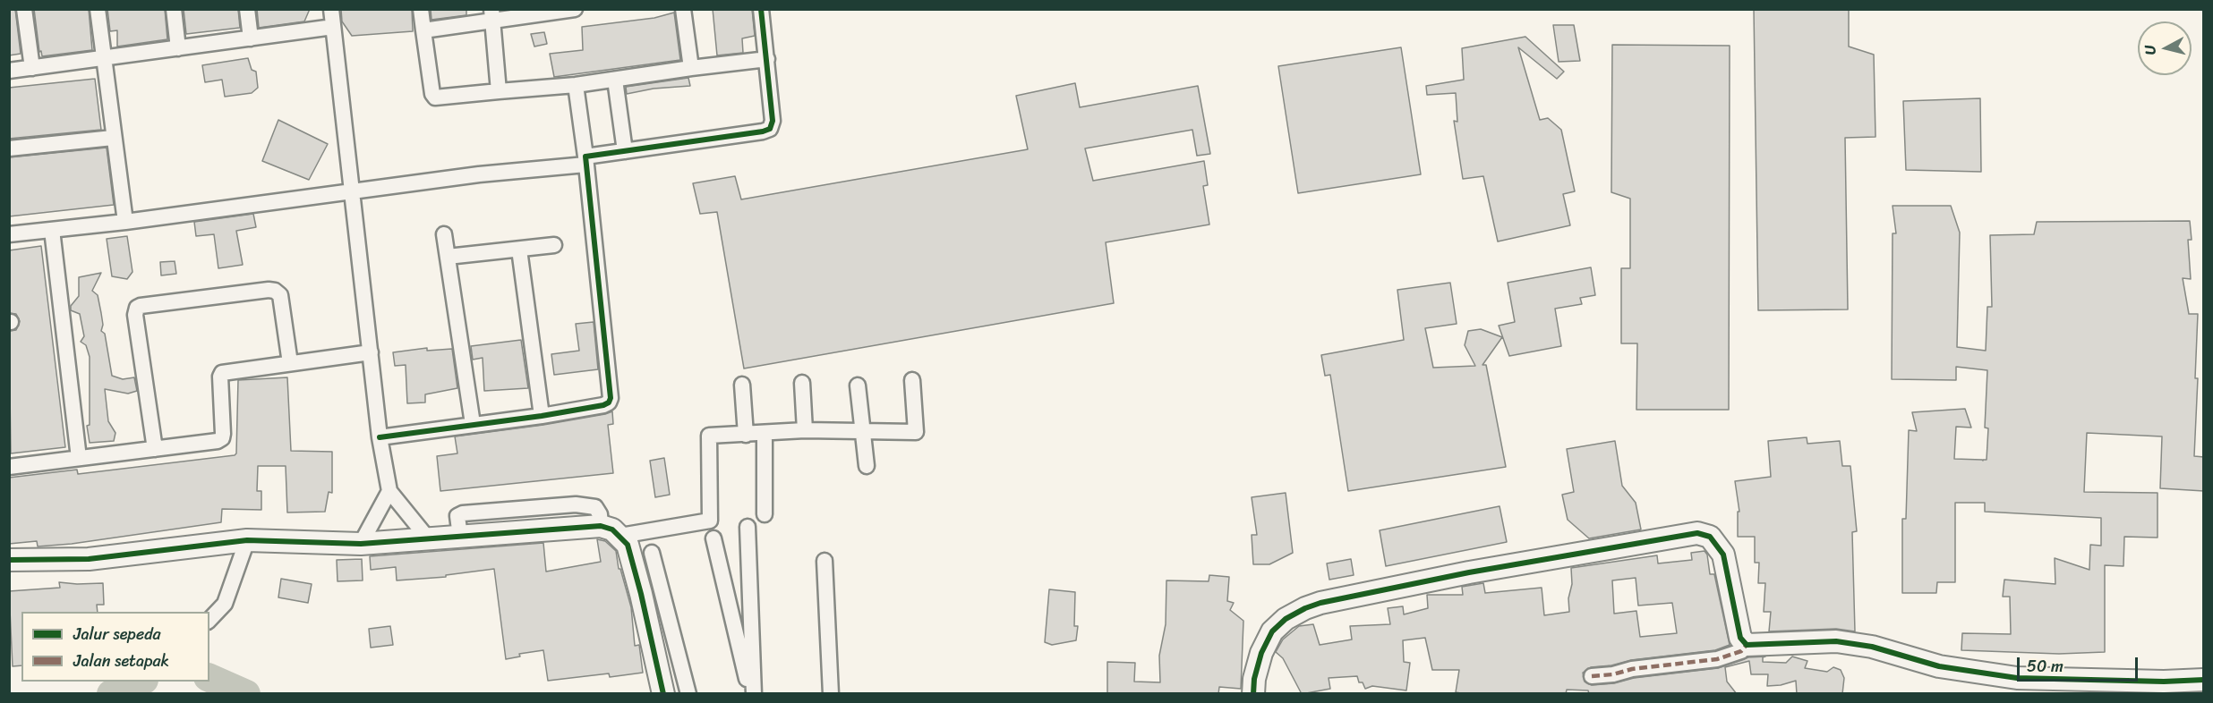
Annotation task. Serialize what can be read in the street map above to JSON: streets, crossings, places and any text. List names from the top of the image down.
{
  "legend": ["Jalur sepeda", "Jalan setapak"],
  "scale_bar": "50 m",
  "north": "left"
}
